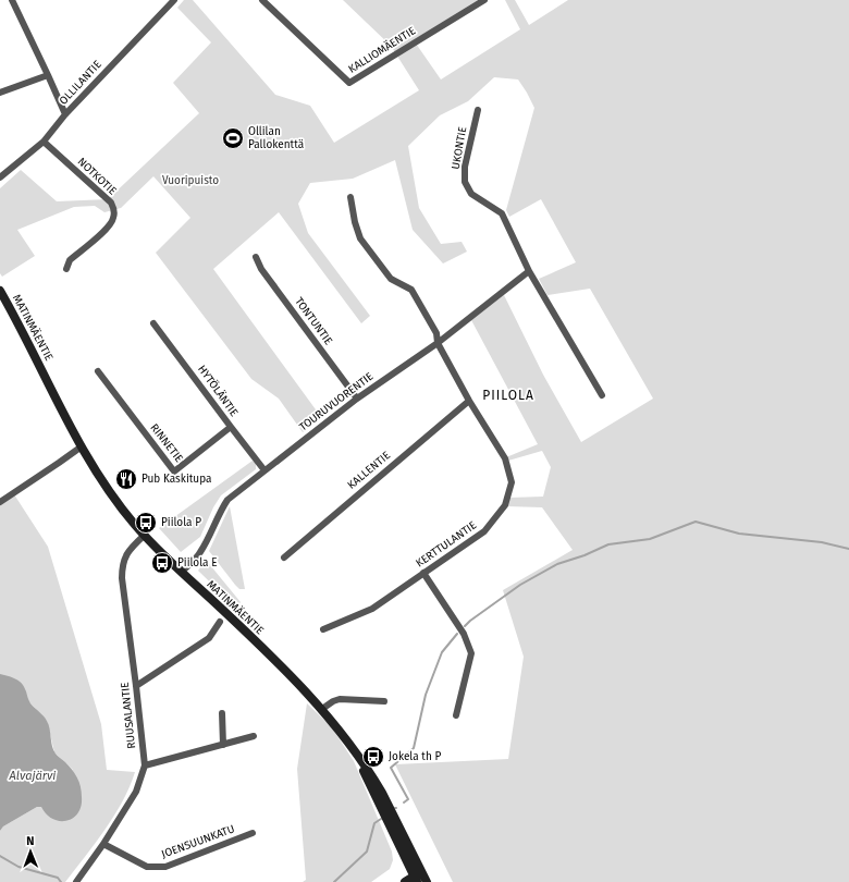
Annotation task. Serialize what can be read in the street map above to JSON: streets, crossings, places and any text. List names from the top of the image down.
{
  "streets": {
    "main road": ["MATINMÄENTIE"],
    "street": [
      "KALLIOMÄENTIE",
      "OLLILANTIE",
      "UKONTIE",
      "NOTKOTIE",
      "TONTUNTIE",
      "HYTÖLÄNTIE",
      "TOURUVUORENTIE",
      "RINNETIE",
      "KALLENTIE",
      "KERTTULANTIE",
      "RUUSALANTIE",
      "JOENSUUNKATU"
    ]
  },
  "crossings": [
    ["OLLILANTIE", "NOTKOTIE"],
    ["UKONTIE", "TOURUVUORENTIE"],
    ["TONTUNTIE", "TOURUVUORENTIE"],
    ["MATINMÄENTIE", "TOURUVUORENTIE"],
    ["MATINMÄENTIE", "RUUSALANTIE"],
    ["HYTÖLÄNTIE", "TOURUVUORENTIE"],
    ["HYTÖLÄNTIE", "RINNETIE"],
    ["TOURUVUORENTIE", "KERTTULANTIE"],
    ["KALLENTIE", "KERTTULANTIE"],
    ["RUUSALANTIE", "JOENSUUNKATU"]
  ],
  "districts": ["PIILOLA"],
  "water": ["Alvajärvi"],
  "parks": ["Vuoripuisto"],
  "places": {
    "sports": ["Ollilan Pallokenttä"],
    "restaurant": ["Pub Kaskitupa"],
    "bus stop": ["Piilola P", "Piilola E", "Jokela th P"]
  },
  "north": "top"
}
